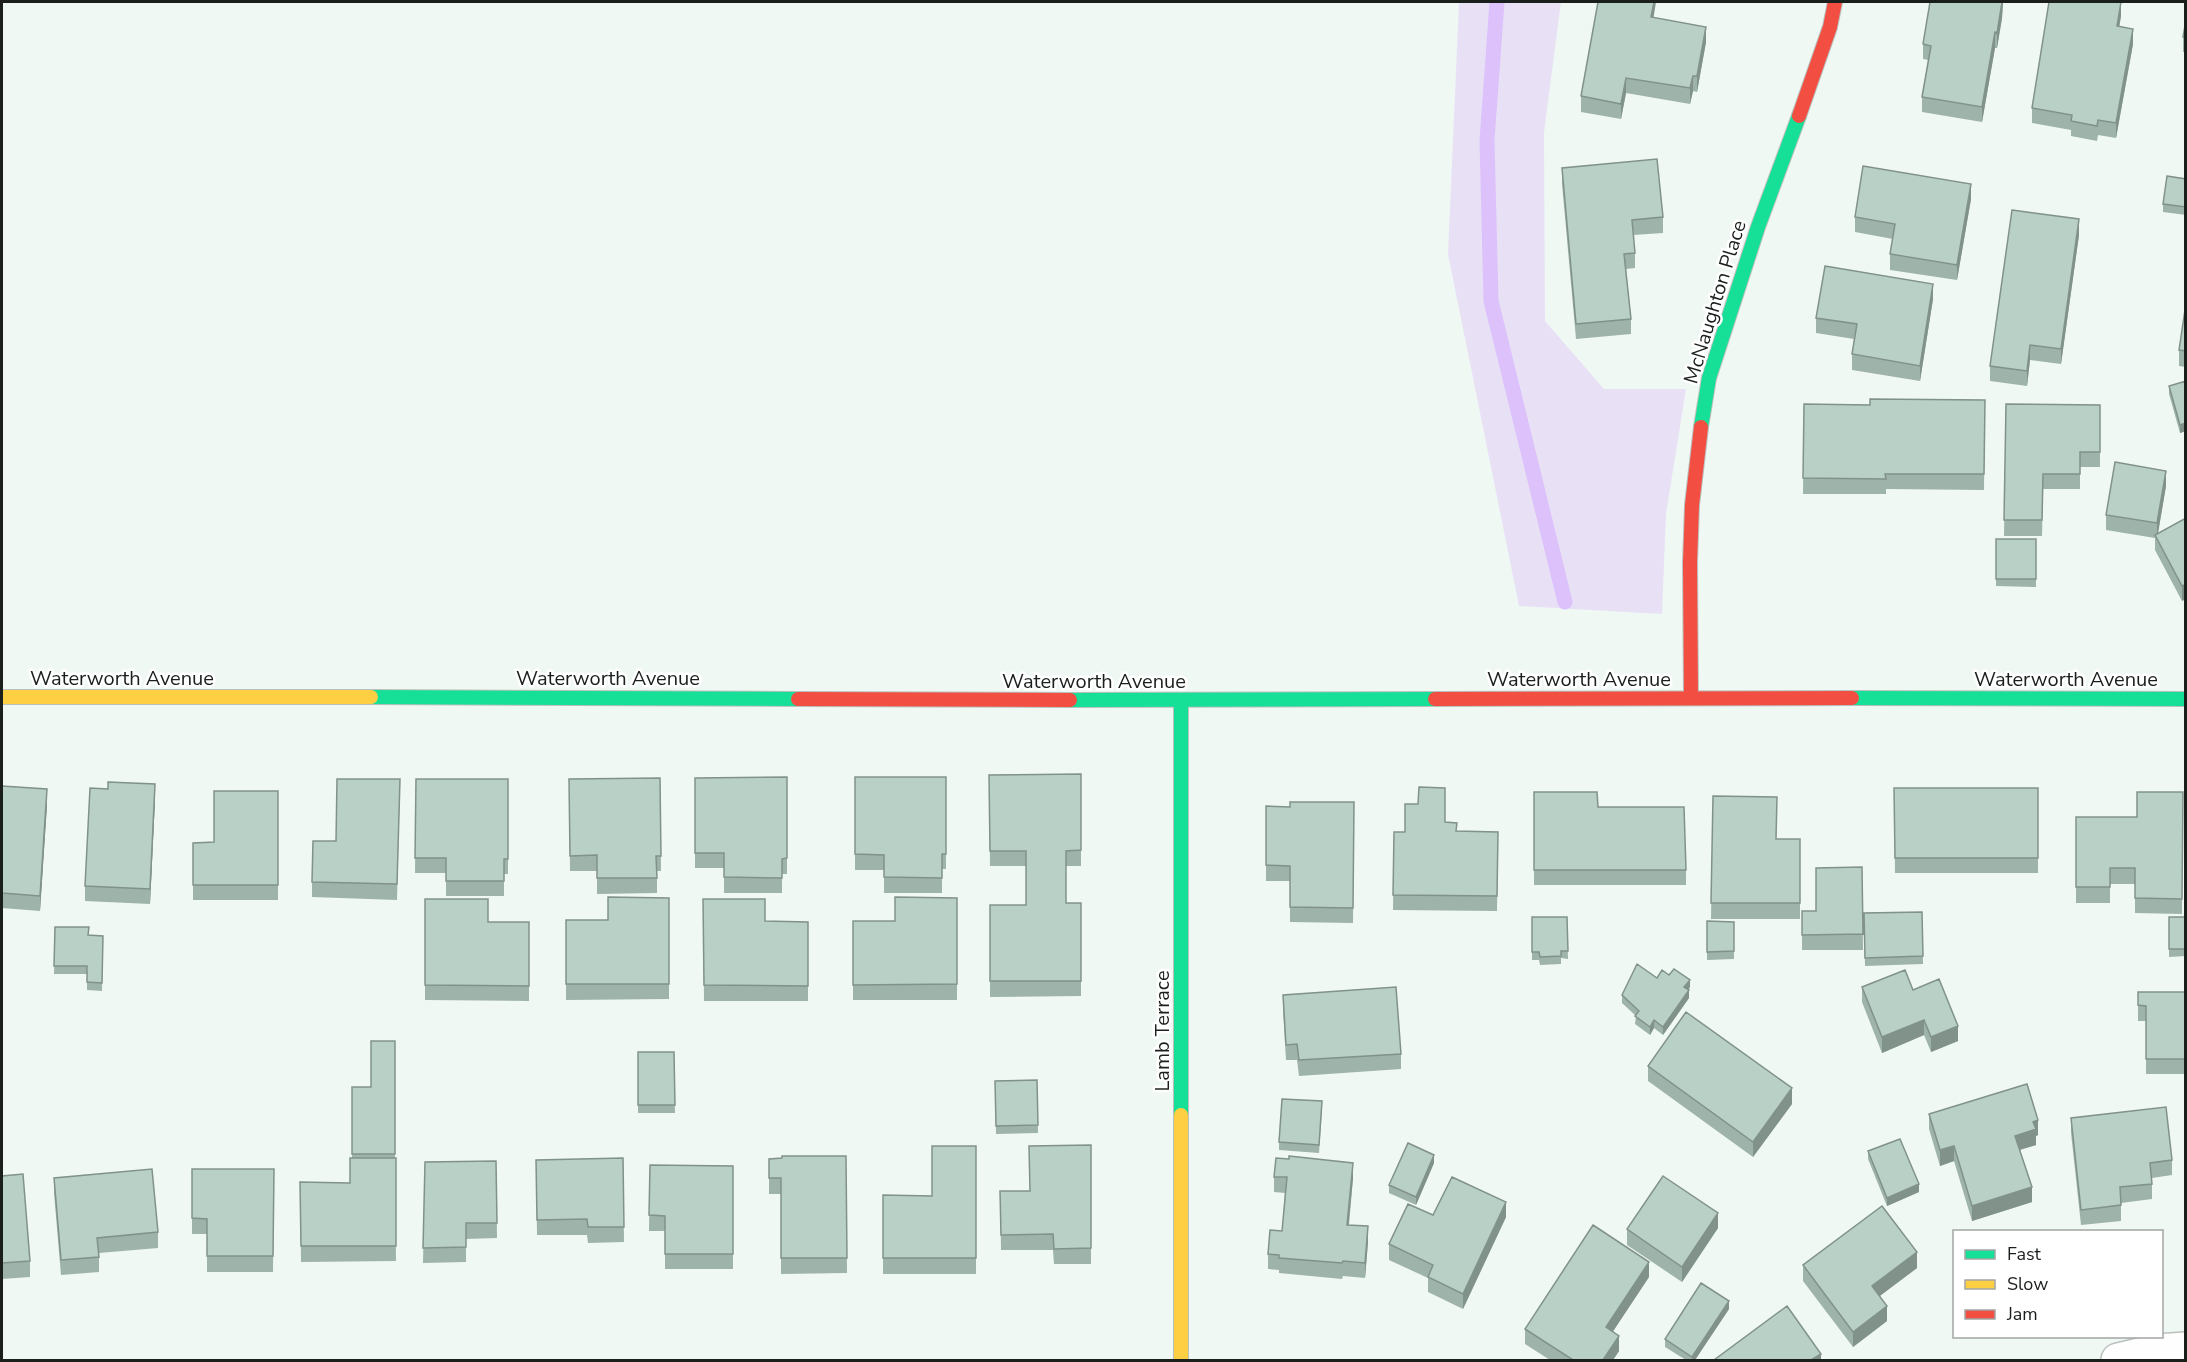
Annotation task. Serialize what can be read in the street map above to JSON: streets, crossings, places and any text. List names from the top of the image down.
{
  "streets": {
    "street": ["McNaughton Place", "Waterworth Avenue", "Lamb Terrace"]
  },
  "crossings": [
    ["McNaughton Place", "Waterworth Avenue"],
    ["Waterworth Avenue", "Lamb Terrace"]
  ],
  "legend": ["Fast", "Slow", "Jam"]
}
